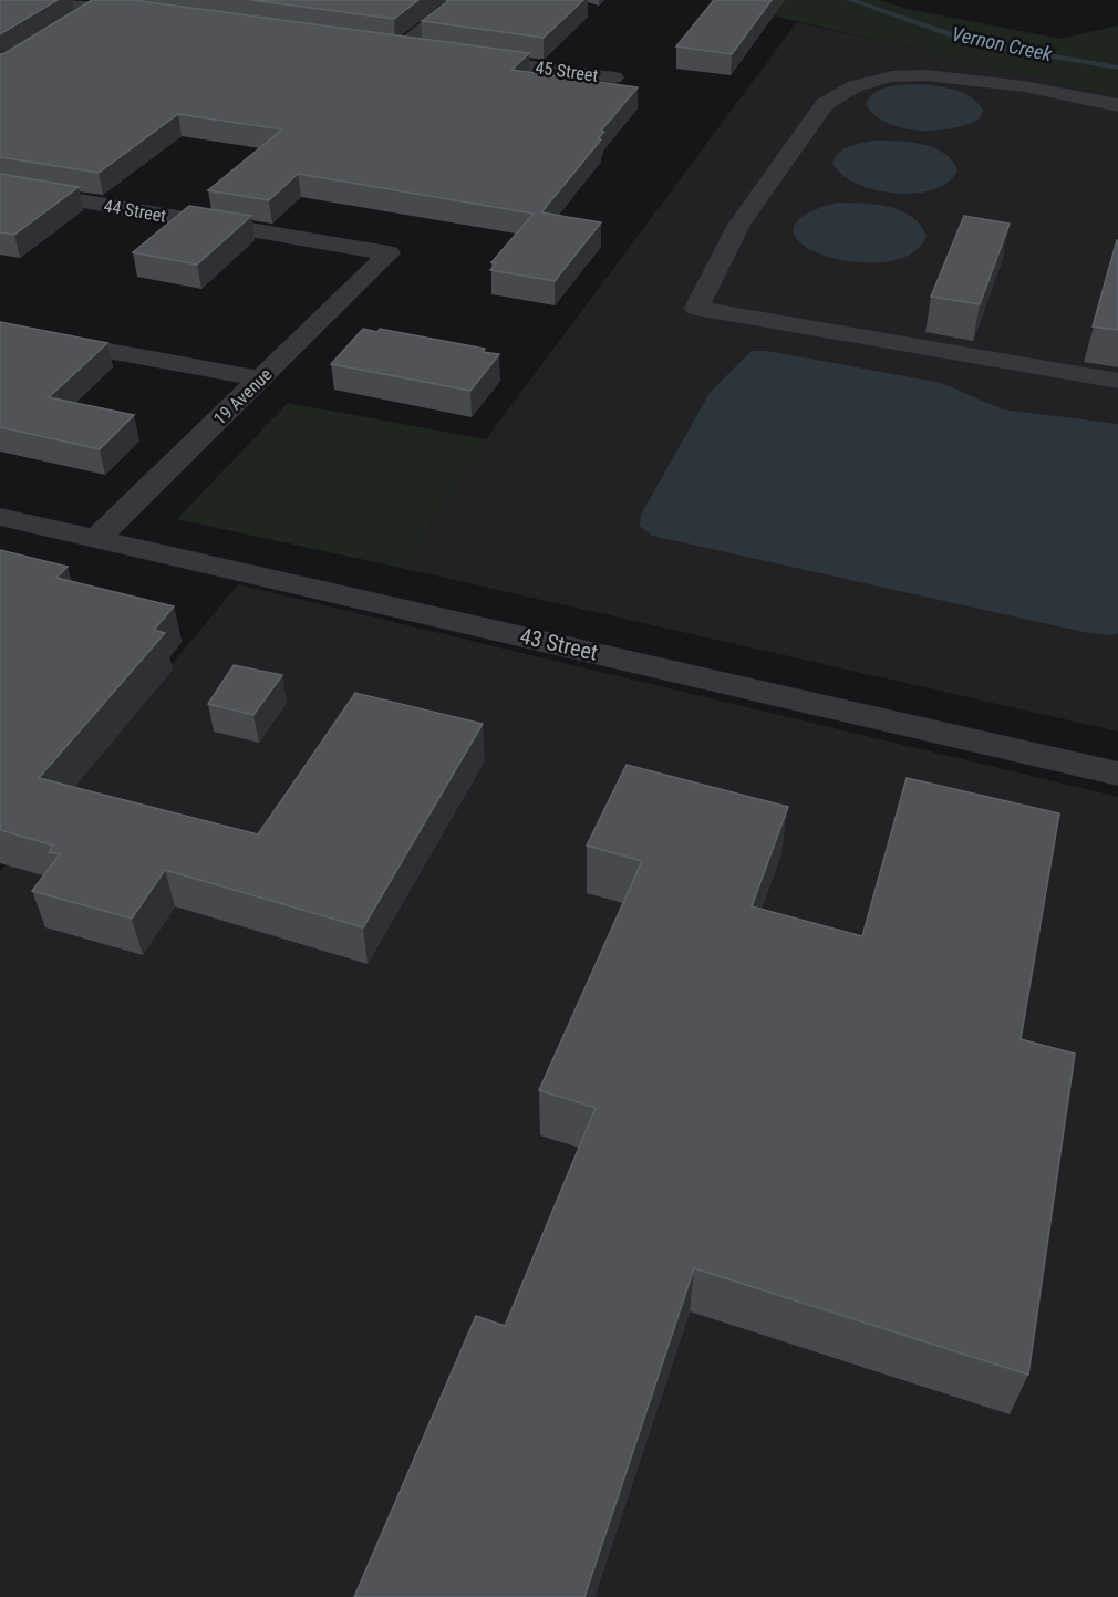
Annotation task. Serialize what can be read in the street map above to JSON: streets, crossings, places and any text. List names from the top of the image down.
{
  "streets": {
    "street": [
      "45 Street",
      "44 Street",
      "19 Avenue",
      "43 Street"
    ]
  },
  "crossings": [
    ["44 Street", "19 Avenue"],
    ["19 Avenue", "43 Street"]
  ],
  "water": ["Vernon Creek"]
}
